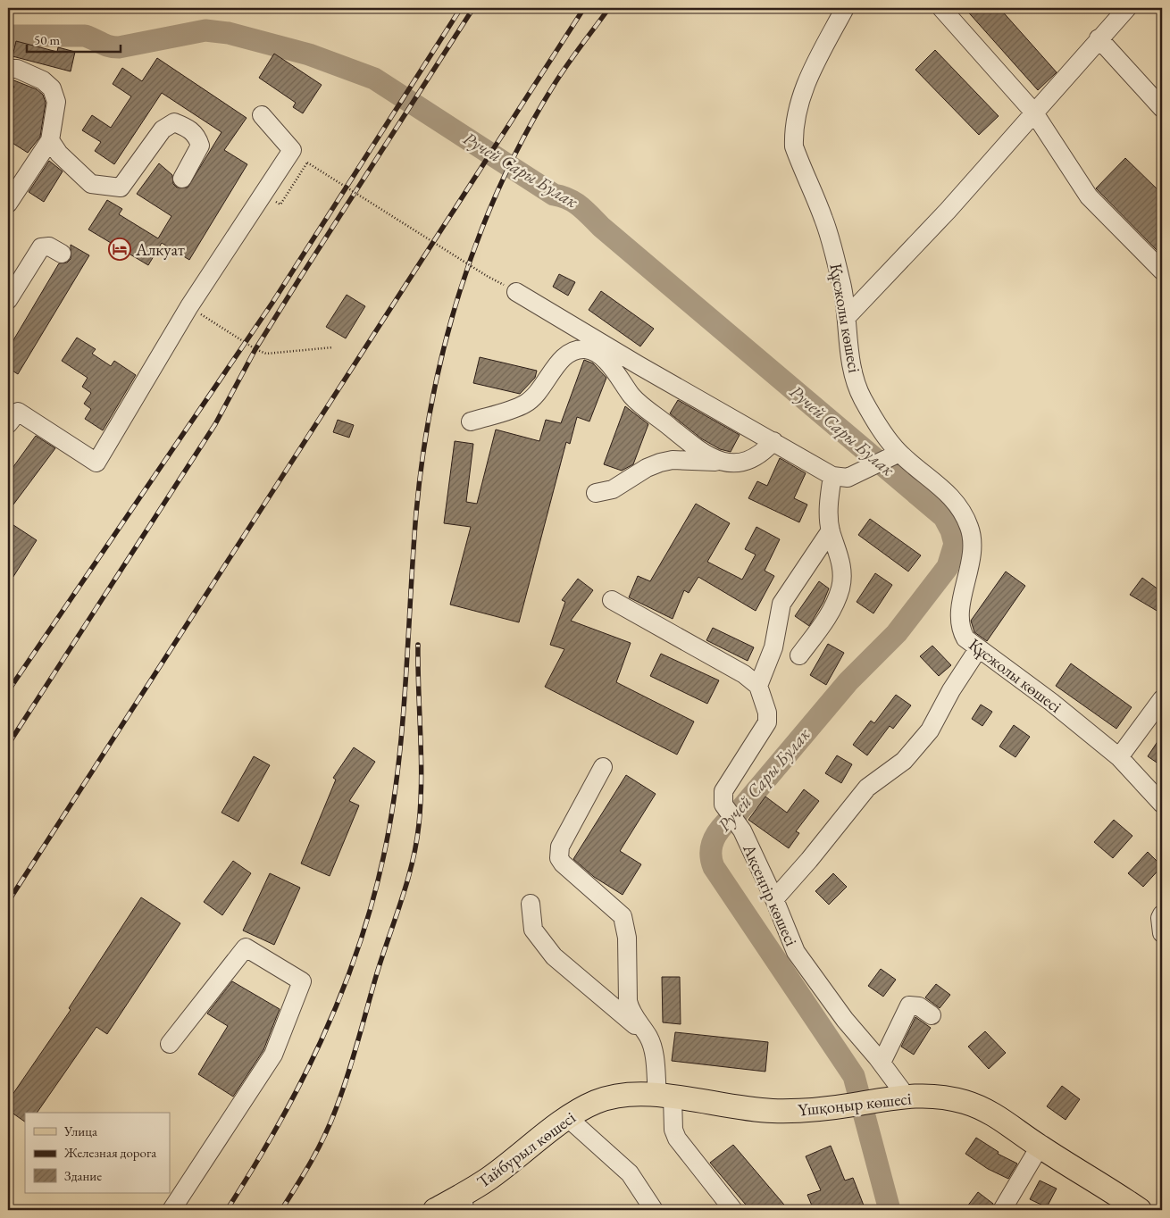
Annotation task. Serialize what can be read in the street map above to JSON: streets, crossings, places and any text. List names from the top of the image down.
{
  "streets": {
    "main road": ["Үшқоңыр көшесі", "Тайбурыл көшесі"],
    "street": ["Құсжолы көшесі", "Ақсеңгір көшесі"]
  },
  "crossings": [
    ["Ақсеңгір көшесі", "Үшқоңыр көшесі"],
    ["Үшқоңыр көшесі", "Тайбурыл көшесі"]
  ],
  "water": ["Ручей Сары Булак"],
  "places": {
    "hotel": ["Алкуат"]
  },
  "legend": ["Улица", "Железная дорога", "Здание"],
  "scale_bar": "50 m"
}
